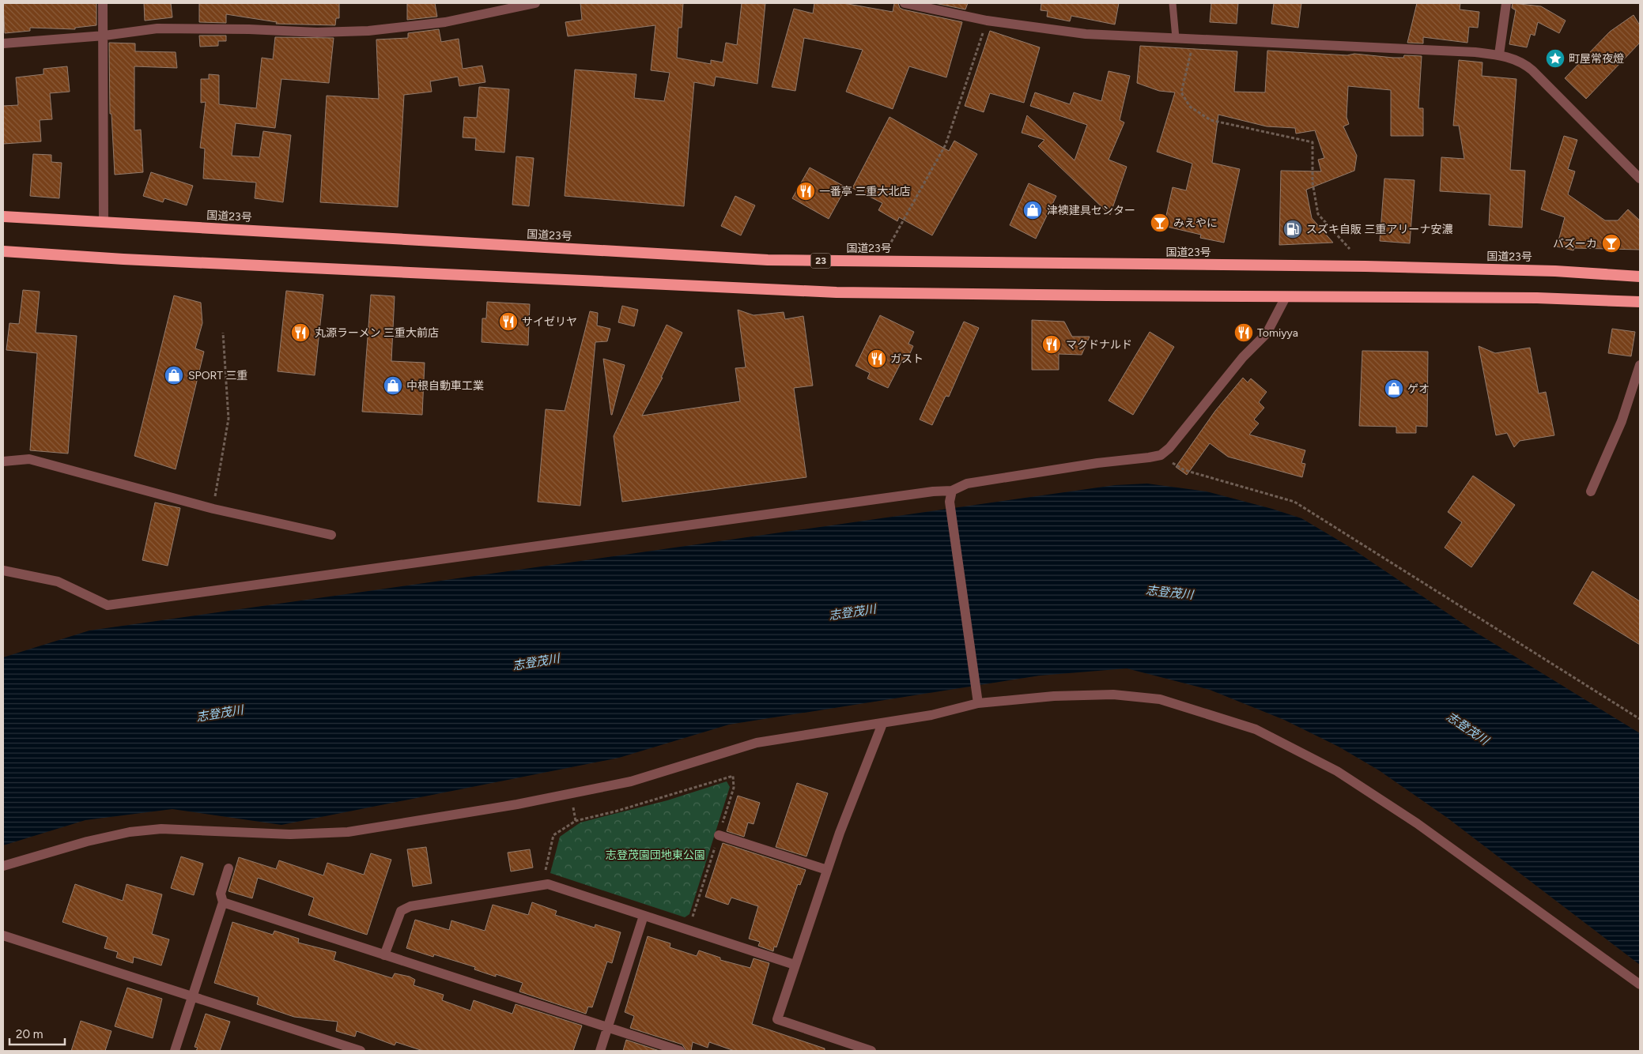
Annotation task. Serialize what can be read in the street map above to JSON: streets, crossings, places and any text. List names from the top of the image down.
{
  "streets": {
    "highway": ["国道23号", "23"]
  },
  "water": ["志登茂川"],
  "parks": ["志登茂園団地東公園"],
  "places": {
    "place": ["町屋常夜燈"],
    "restaurant": [
      "一番亭 三重大北店",
      "サイゼリヤ",
      "丸源ラーメン 三重大前店",
      "Tomiyya",
      "マクドナルド",
      "ガスト"
    ],
    "shop": [
      "津襖建具センター",
      "SPORT 三重",
      "中根自動車工業",
      "ゲオ"
    ],
    "bar": ["みえやに", "バズーカ"],
    "fuel station": ["スズキ自販 三重アリーナ安濃"]
  },
  "scale_bar": "20 m"
}
